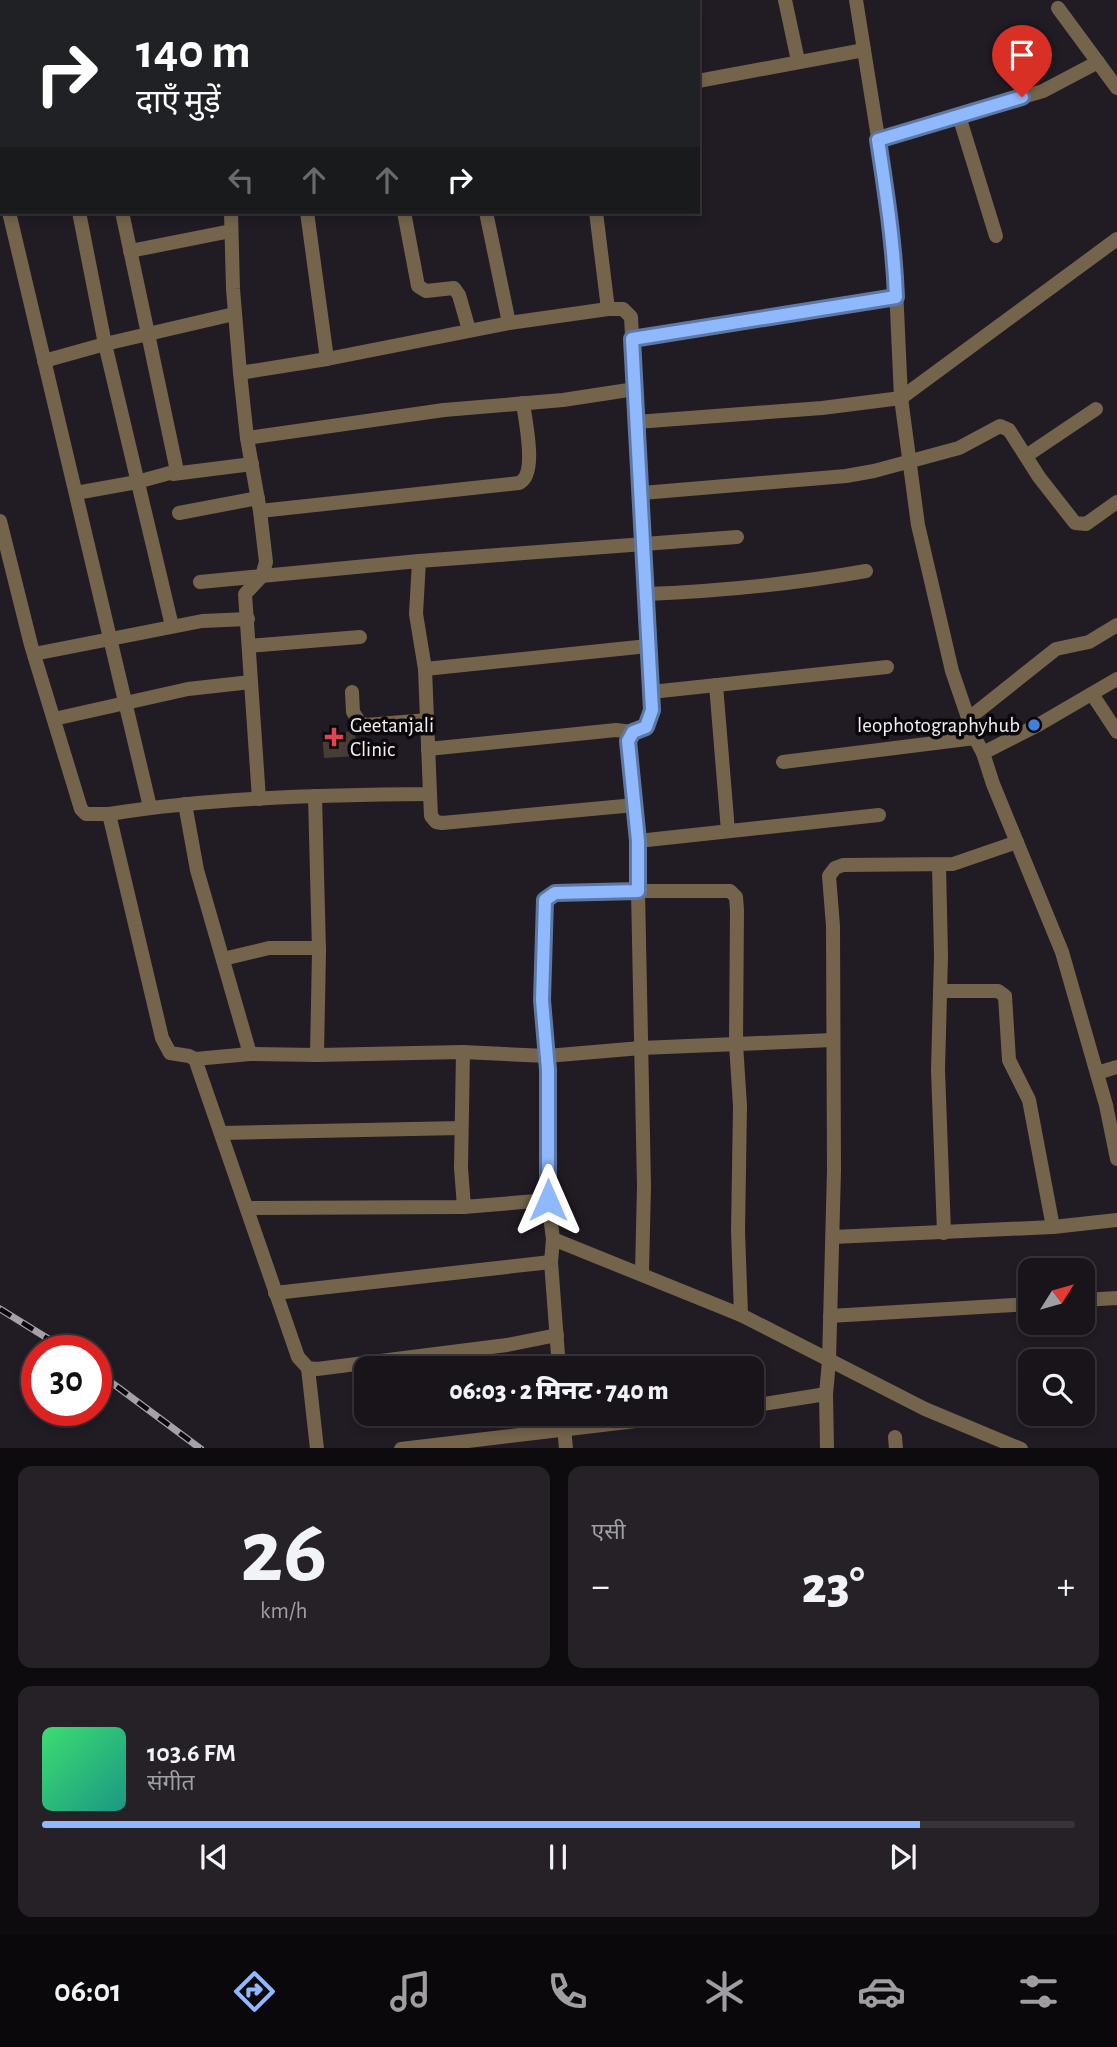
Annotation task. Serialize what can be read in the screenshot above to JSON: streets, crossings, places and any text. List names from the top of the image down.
{
  "places": {
    "other": ["leophotographyhub"],
    "health": ["Geetanjali Clinic"]
  },
  "north": "top right",
  "page": {
    "turn": ["140 m", "दाएँ मुड़ें"],
    "limit": "30",
    "trip": "06:03 · 2 मिनट · 740 m",
    "tile": [
      ["26", "km/h"],
      "एसी"
    ],
    "heat": ["−", "23°", "+"],
    "song": ["103.6 FM", "संगीत"],
    "tabs": "06:01"
  }
}
